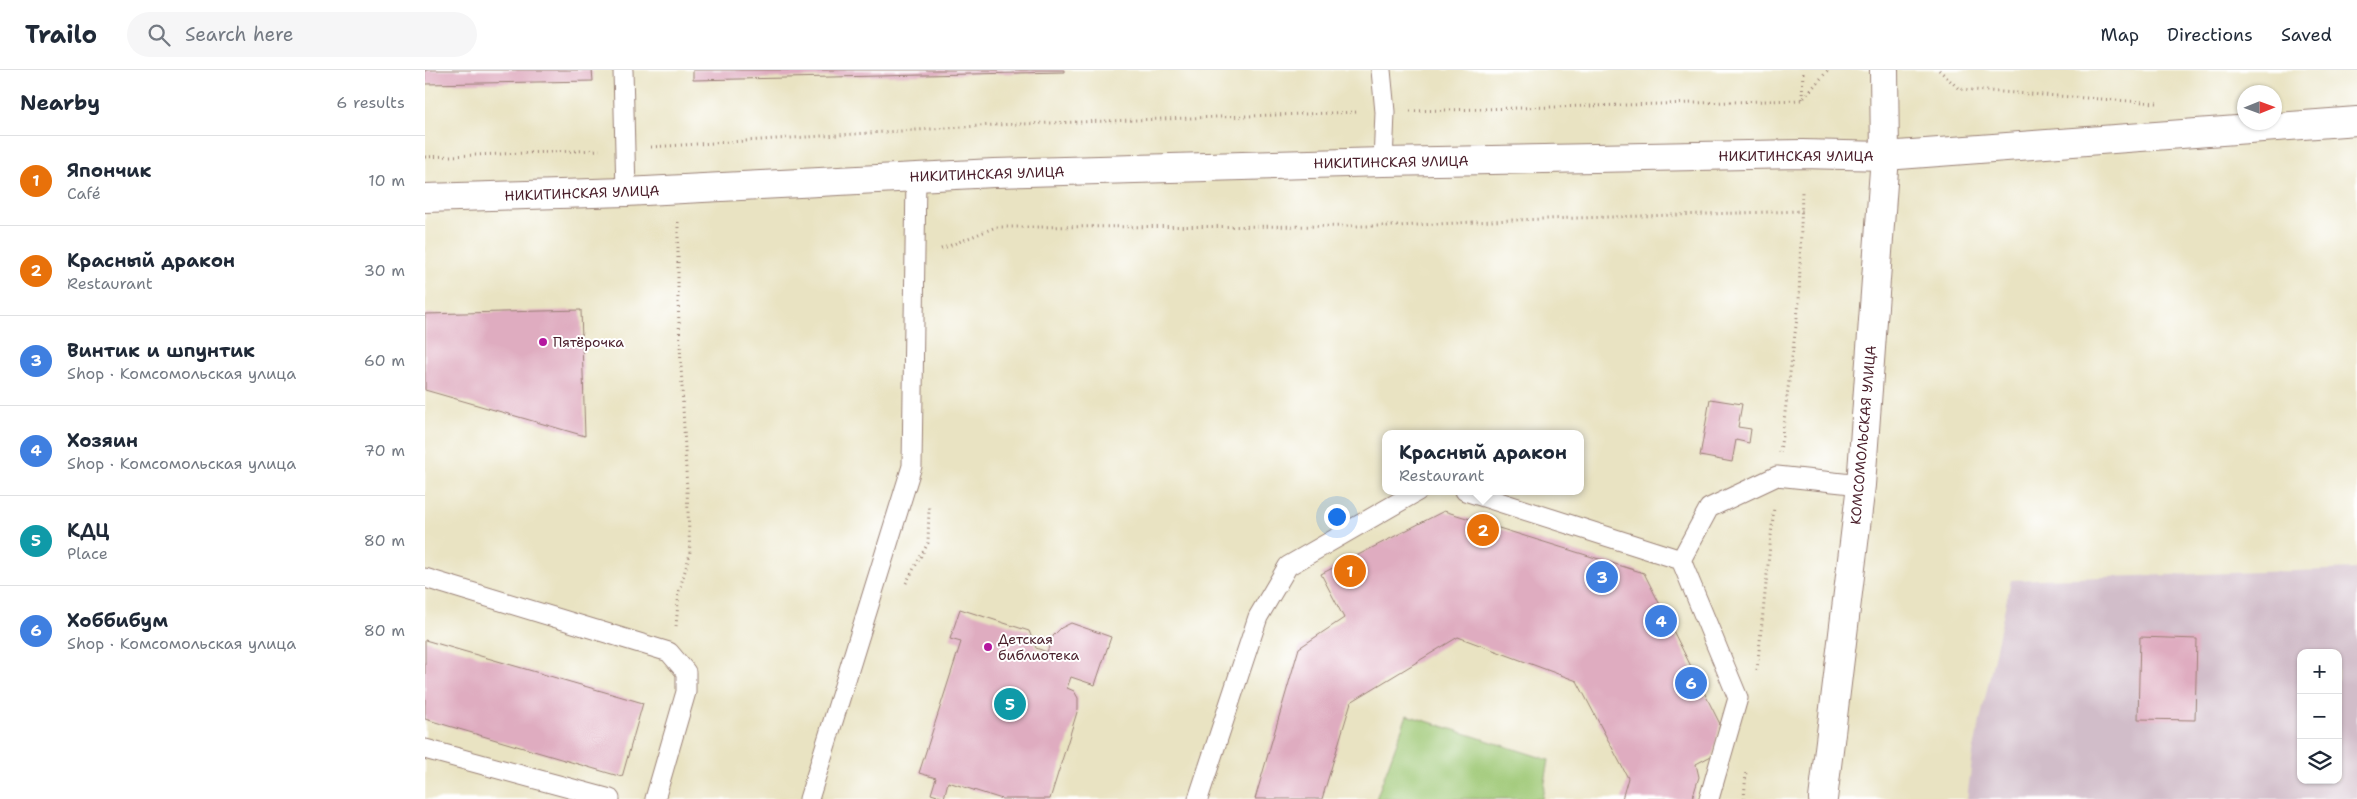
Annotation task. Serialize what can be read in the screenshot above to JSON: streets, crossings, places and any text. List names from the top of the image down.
{
  "streets": {
    "street": ["НИКИТИНСКАЯ УЛИЦА", "КОМСОМОЛЬСКАЯ УЛИЦА"]
  },
  "crossings": [
    ["НИКИТИНСКАЯ УЛИЦА", "КОМСОМОЛЬСКАЯ УЛИЦА"]
  ],
  "places": ["Пятёрочка", "Детская библиотека"],
  "north": "right",
  "page": {
    "header": "Trailo",
    "search": "Search here",
    "nav": ["Map", "Directions", "Saved"],
    "heading": ["Nearby", "6 results"],
    "list": [
      {
        "mark": "1",
        "name": "Япончик",
        "note": "Café",
        "value": "10 m"
      },
      {
        "mark": "2",
        "name": "Красный дракон",
        "note": "Restaurant",
        "value": "30 m"
      },
      {
        "mark": "3",
        "name": "Винтик и шпунтик",
        "note": "Shop · Комсомольская улица",
        "value": "60 m"
      },
      {
        "mark": "4",
        "name": "Хозяин",
        "note": "Shop · Комсомольская улица",
        "value": "70 m"
      },
      {
        "mark": "5",
        "name": "КДЦ",
        "note": "Place",
        "value": "80 m"
      },
      {
        "mark": "6",
        "name": "Хоббибум",
        "note": "Shop · Комсомольская улица",
        "value": "80 m"
      }
    ],
    "popup": ["Красный дракон", "Restaurant"],
    "pins": [
      "2",
      "1",
      "3",
      "4",
      "6",
      "5"
    ],
    "map_buttons": ["+", "−"]
  }
}
